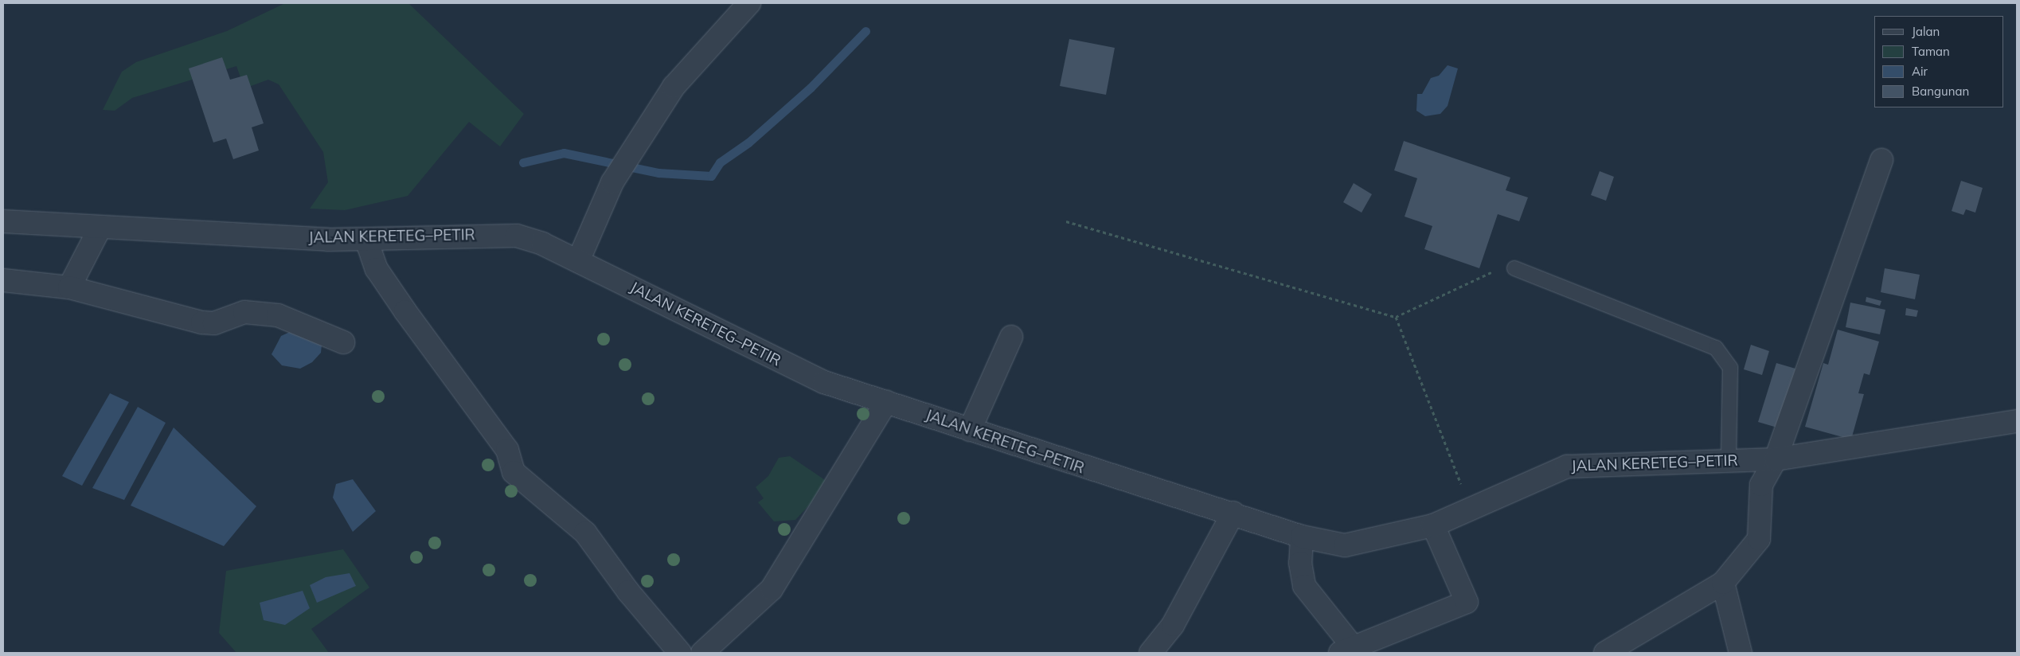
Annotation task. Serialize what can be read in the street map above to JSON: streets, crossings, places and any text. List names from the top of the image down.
{
  "streets": {
    "street": ["JALAN KERETEG–PETIR"]
  },
  "legend": [
    "Jalan",
    "Taman",
    "Air",
    "Bangunan"
  ]
}
